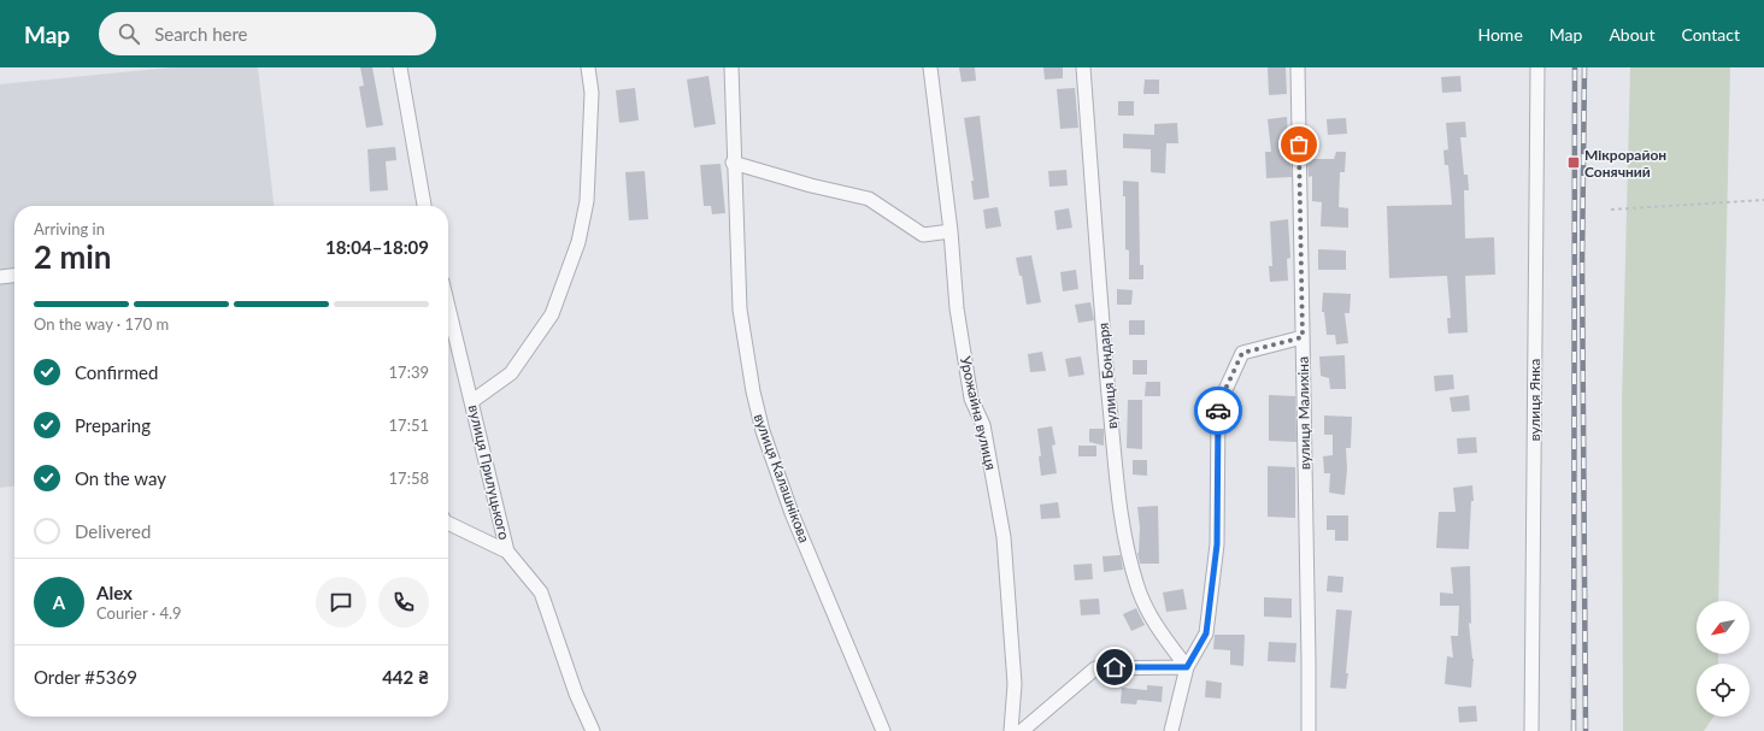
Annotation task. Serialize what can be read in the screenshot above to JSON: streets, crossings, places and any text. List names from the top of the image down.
{
  "streets": {
    "street": [
      "вулиця Бондаря",
      "вулиця Янка",
      "Урожайна вулиця",
      "вулиця Малихіна",
      "вулиця Прилуцького",
      "вулиця Калашнікова"
    ]
  },
  "places": {
    "transit": ["Мікрорайон Сонячний"]
  },
  "north": "bottom left",
  "page": {
    "header": "Map",
    "search": "Search here",
    "nav": [
      "Home",
      "Map",
      "About",
      "Contact"
    ],
    "heading": ["2 min", "Arriving in", "18:04–18:09"],
    "panel": [
      "Alex",
      "Courier · 4.9",
      "Order #5369",
      "442 ₴"
    ],
    "bar": "On the way · 170 m",
    "list": [
      ["Confirmed", "17:39"],
      ["Preparing", "17:51"],
      ["On the way", "17:58"],
      "Delivered"
    ],
    "round": "A"
  }
}
